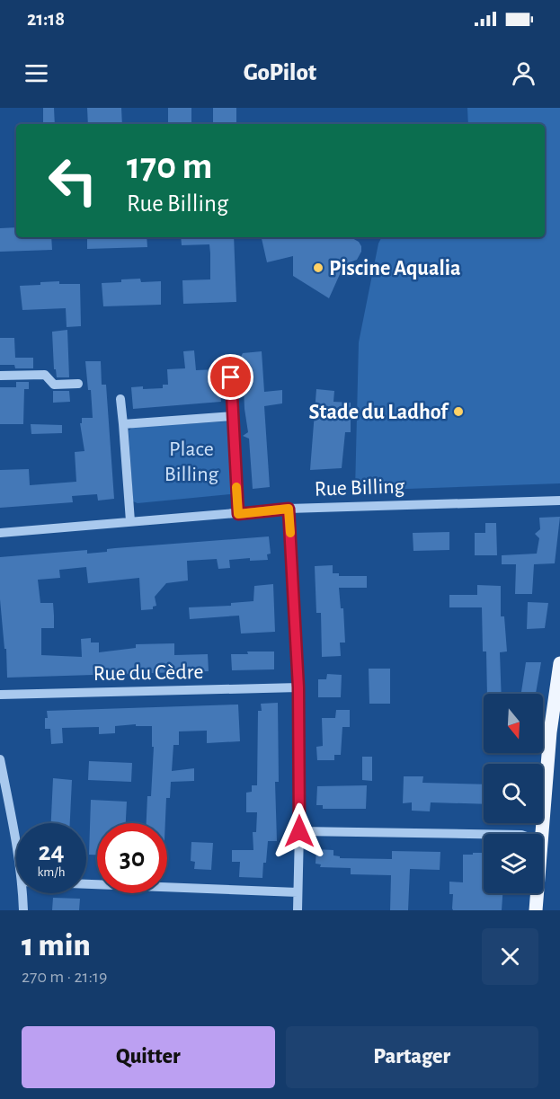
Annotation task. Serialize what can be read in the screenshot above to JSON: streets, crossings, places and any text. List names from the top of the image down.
{
  "streets": {
    "street": ["Rue Billing", "Rue du Cèdre"]
  },
  "parks": ["Place Billing"],
  "places": ["Piscine Aqualia", "Stade du Ladhof"],
  "north": "bottom",
  "page": {
    "status": "21:18",
    "header": "GoPilot",
    "turn": ["170 m", "Rue Billing"],
    "speed": "24 km/h",
    "limit": "30",
    "heading": ["1 min", "270 m · 21:19"],
    "buttons": ["Quitter", "Partager"]
  }
}
